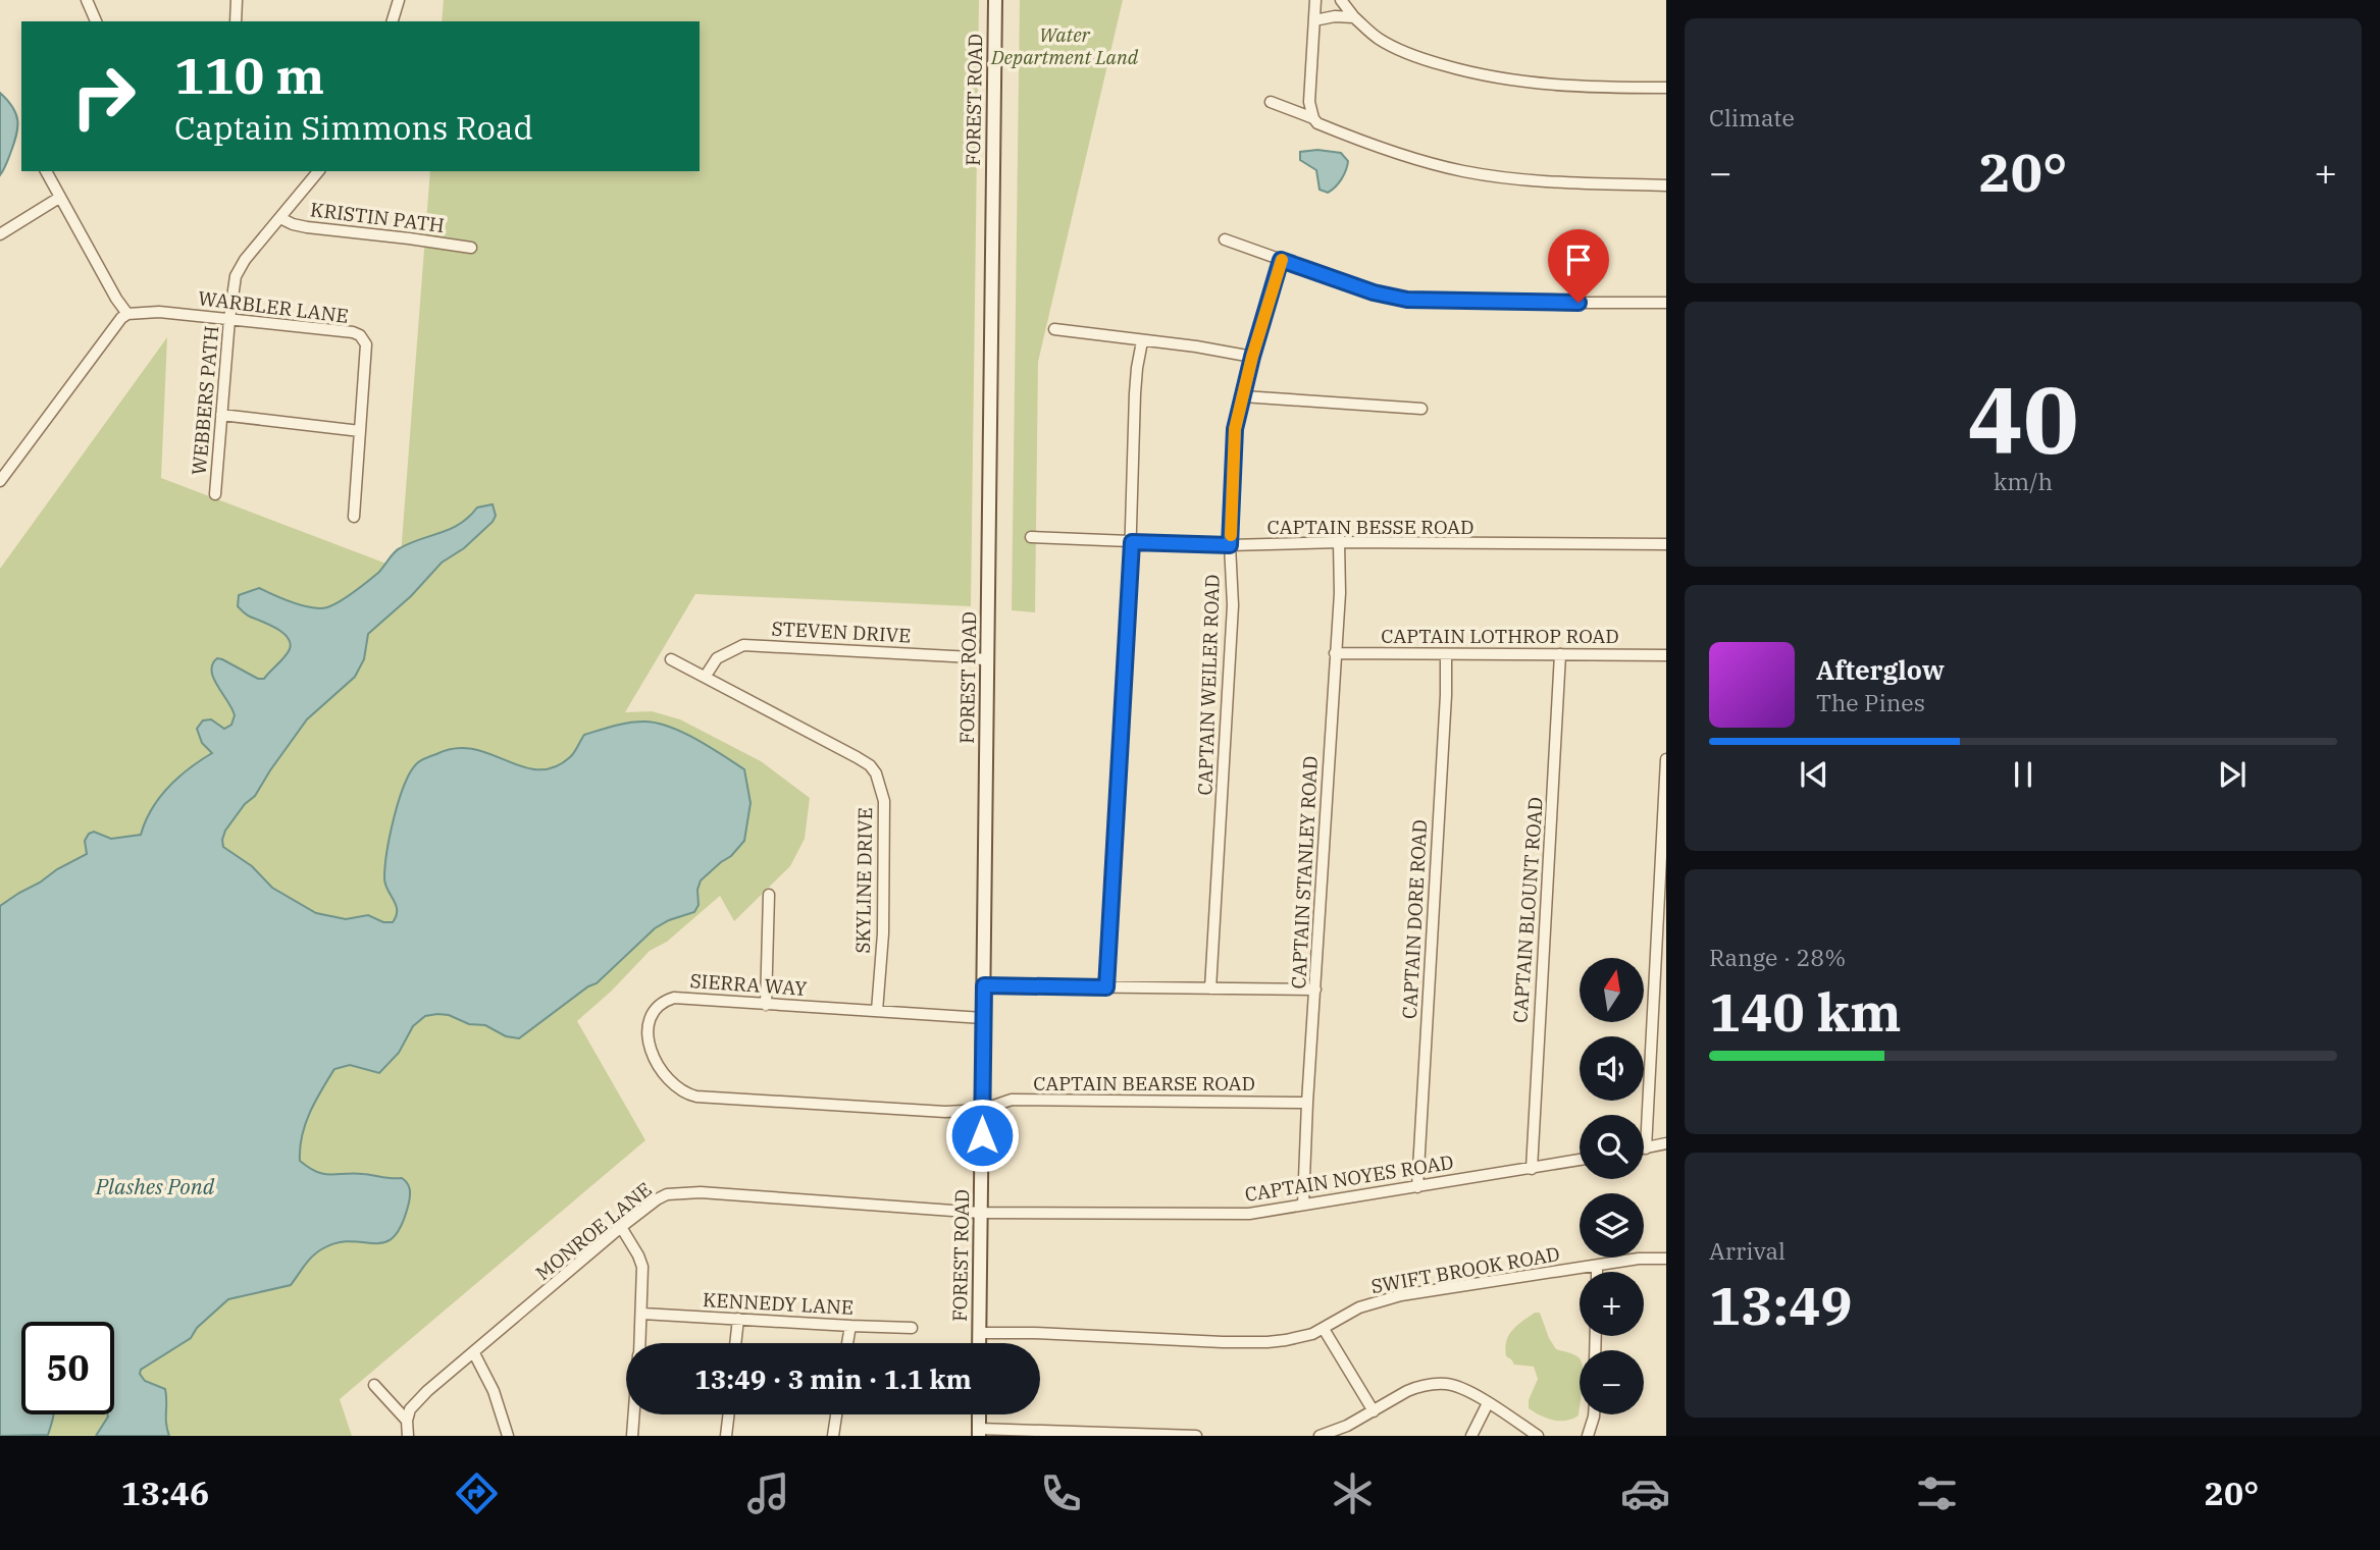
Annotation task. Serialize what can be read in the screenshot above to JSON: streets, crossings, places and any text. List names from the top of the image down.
{
  "streets": {
    "main road": ["FOREST ROAD"],
    "street": [
      "KRISTIN PATH",
      "WARBLER LANE",
      "WEBBERS PATH",
      "CAPTAIN BESSE ROAD",
      "STEVEN DRIVE",
      "CAPTAIN LOTHROP ROAD",
      "CAPTAIN WEILER ROAD",
      "CAPTAIN STANLEY ROAD",
      "SKYLINE DRIVE",
      "CAPTAIN BLOUNT ROAD",
      "CAPTAIN DORE ROAD",
      "SIERRA WAY",
      "CAPTAIN BEARSE ROAD",
      "CAPTAIN NOYES ROAD",
      "MONROE LANE",
      "SWIFT BROOK ROAD",
      "KENNEDY LANE"
    ]
  },
  "crossings": [
    ["FOREST ROAD", "STEVEN DRIVE"],
    ["FOREST ROAD", "SIERRA WAY"],
    ["FOREST ROAD", "CAPTAIN BEARSE ROAD"],
    ["FOREST ROAD", "CAPTAIN NOYES ROAD"],
    ["FOREST ROAD", "MONROE LANE"],
    ["FOREST ROAD", "SWIFT BROOK ROAD"],
    ["KRISTIN PATH", "WEBBERS PATH"],
    ["WARBLER LANE", "WEBBERS PATH"],
    ["CAPTAIN BESSE ROAD", "CAPTAIN WEILER ROAD"],
    ["CAPTAIN BESSE ROAD", "CAPTAIN STANLEY ROAD"],
    ["STEVEN DRIVE", "SKYLINE DRIVE"],
    ["CAPTAIN LOTHROP ROAD", "CAPTAIN STANLEY ROAD"],
    ["CAPTAIN LOTHROP ROAD", "CAPTAIN BLOUNT ROAD"],
    ["CAPTAIN LOTHROP ROAD", "CAPTAIN DORE ROAD"],
    ["CAPTAIN STANLEY ROAD", "CAPTAIN BEARSE ROAD"],
    ["CAPTAIN STANLEY ROAD", "CAPTAIN NOYES ROAD"],
    ["SKYLINE DRIVE", "SIERRA WAY"],
    ["CAPTAIN BLOUNT ROAD", "CAPTAIN NOYES ROAD"],
    ["CAPTAIN DORE ROAD", "CAPTAIN NOYES ROAD"],
    ["SIERRA WAY", "CAPTAIN BEARSE ROAD"],
    ["CAPTAIN NOYES ROAD", "MONROE LANE"]
  ],
  "water": ["Plashes Pond"],
  "parks": ["Water Department Land"],
  "north": "top",
  "page": {
    "tile": [
      "Climate",
      ["40", "km/h"],
      ["Range · 28%", "140 km"],
      ["Arrival", "13:49"]
    ],
    "turn": ["110 m", "Captain Simmons Road"],
    "heat": ["−", "20°", "+"],
    "song": ["Afterglow", "The Pines"],
    "map_buttons": ["+", "−"],
    "limit": "50",
    "trip": "13:49 · 3 min · 1.1 km",
    "tabs": ["13:46", "20°"]
  }
}
